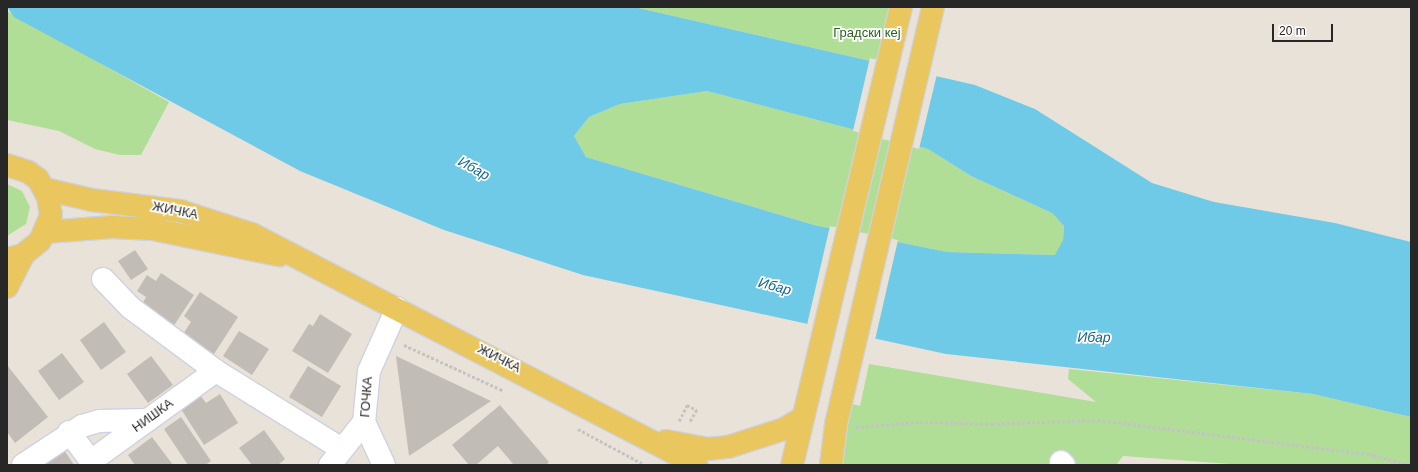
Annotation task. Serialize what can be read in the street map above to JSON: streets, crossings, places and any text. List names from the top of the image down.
{
  "streets": {
    "main road": ["ЖИЧКА"],
    "street": ["ГОЧКА", "НИШКА"]
  },
  "crossings": [
    ["ЖИЧКА", "ГОЧКА"]
  ],
  "water": ["Ибар"],
  "parks": ["Градски кеј"],
  "scale_bar": "20 m"
}
